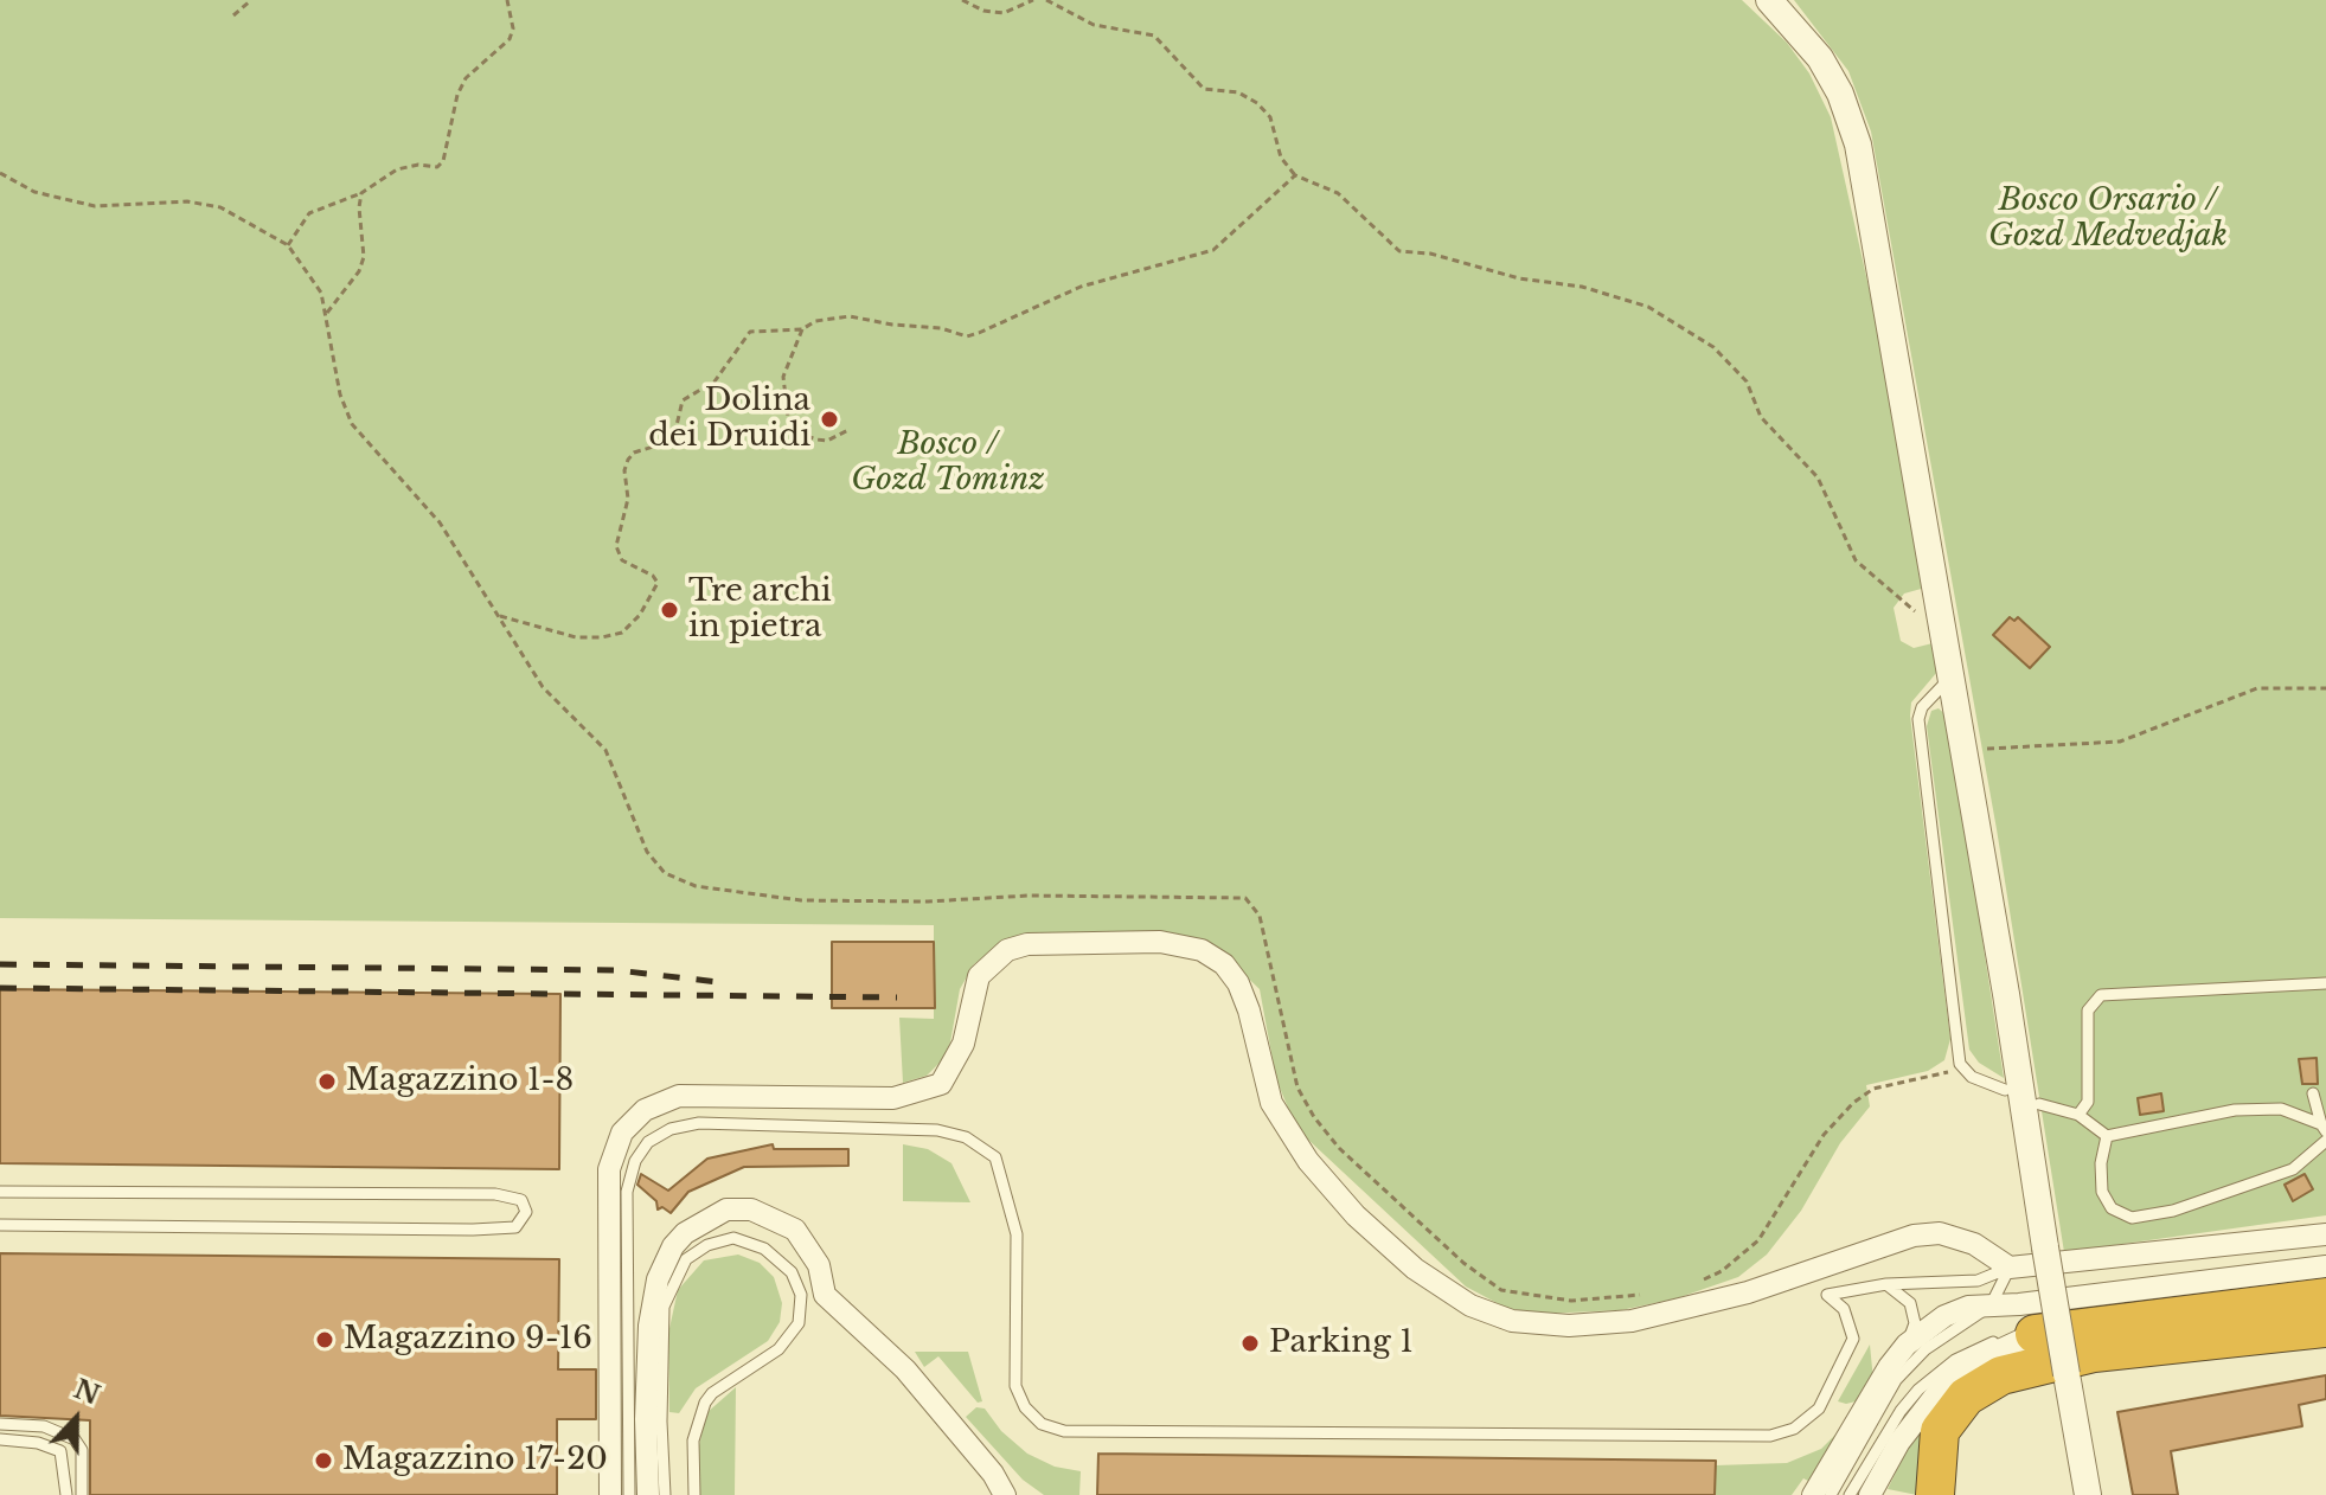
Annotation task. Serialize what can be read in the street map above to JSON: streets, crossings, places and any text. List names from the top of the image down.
{
  "parks": ["Bosco Orsario / Gozd Medvedjak", "Bosco / Gozd Tominz"],
  "places": [
    "Dolina dei Druidi",
    "Tre archi in pietra",
    "Magazzino 1-8",
    "Magazzino 9-16",
    "Parking 1",
    "Magazzino 17-20"
  ],
  "north": "top"
}
